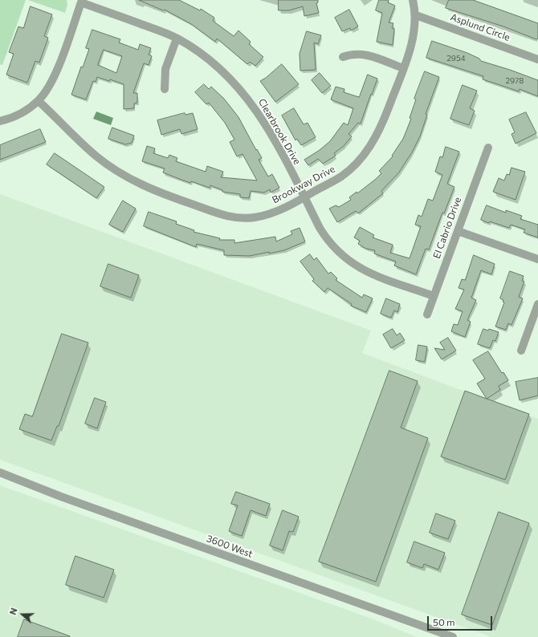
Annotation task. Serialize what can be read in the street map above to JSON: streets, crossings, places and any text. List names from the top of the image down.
{
  "streets": {
    "street": [
      "Asplund Circle",
      "Clearbrook Drive",
      "Brookway Drive",
      "El Cabrio Drive",
      "3600 West"
    ]
  },
  "crossings": [
    ["Asplund Circle", "Brookway Drive"],
    ["Clearbrook Drive", "Brookway Drive"],
    ["Clearbrook Drive", "El Cabrio Drive"]
  ],
  "house_numbers": ["2954", "2978"],
  "scale_bar": "50 m",
  "north": "left"
}
